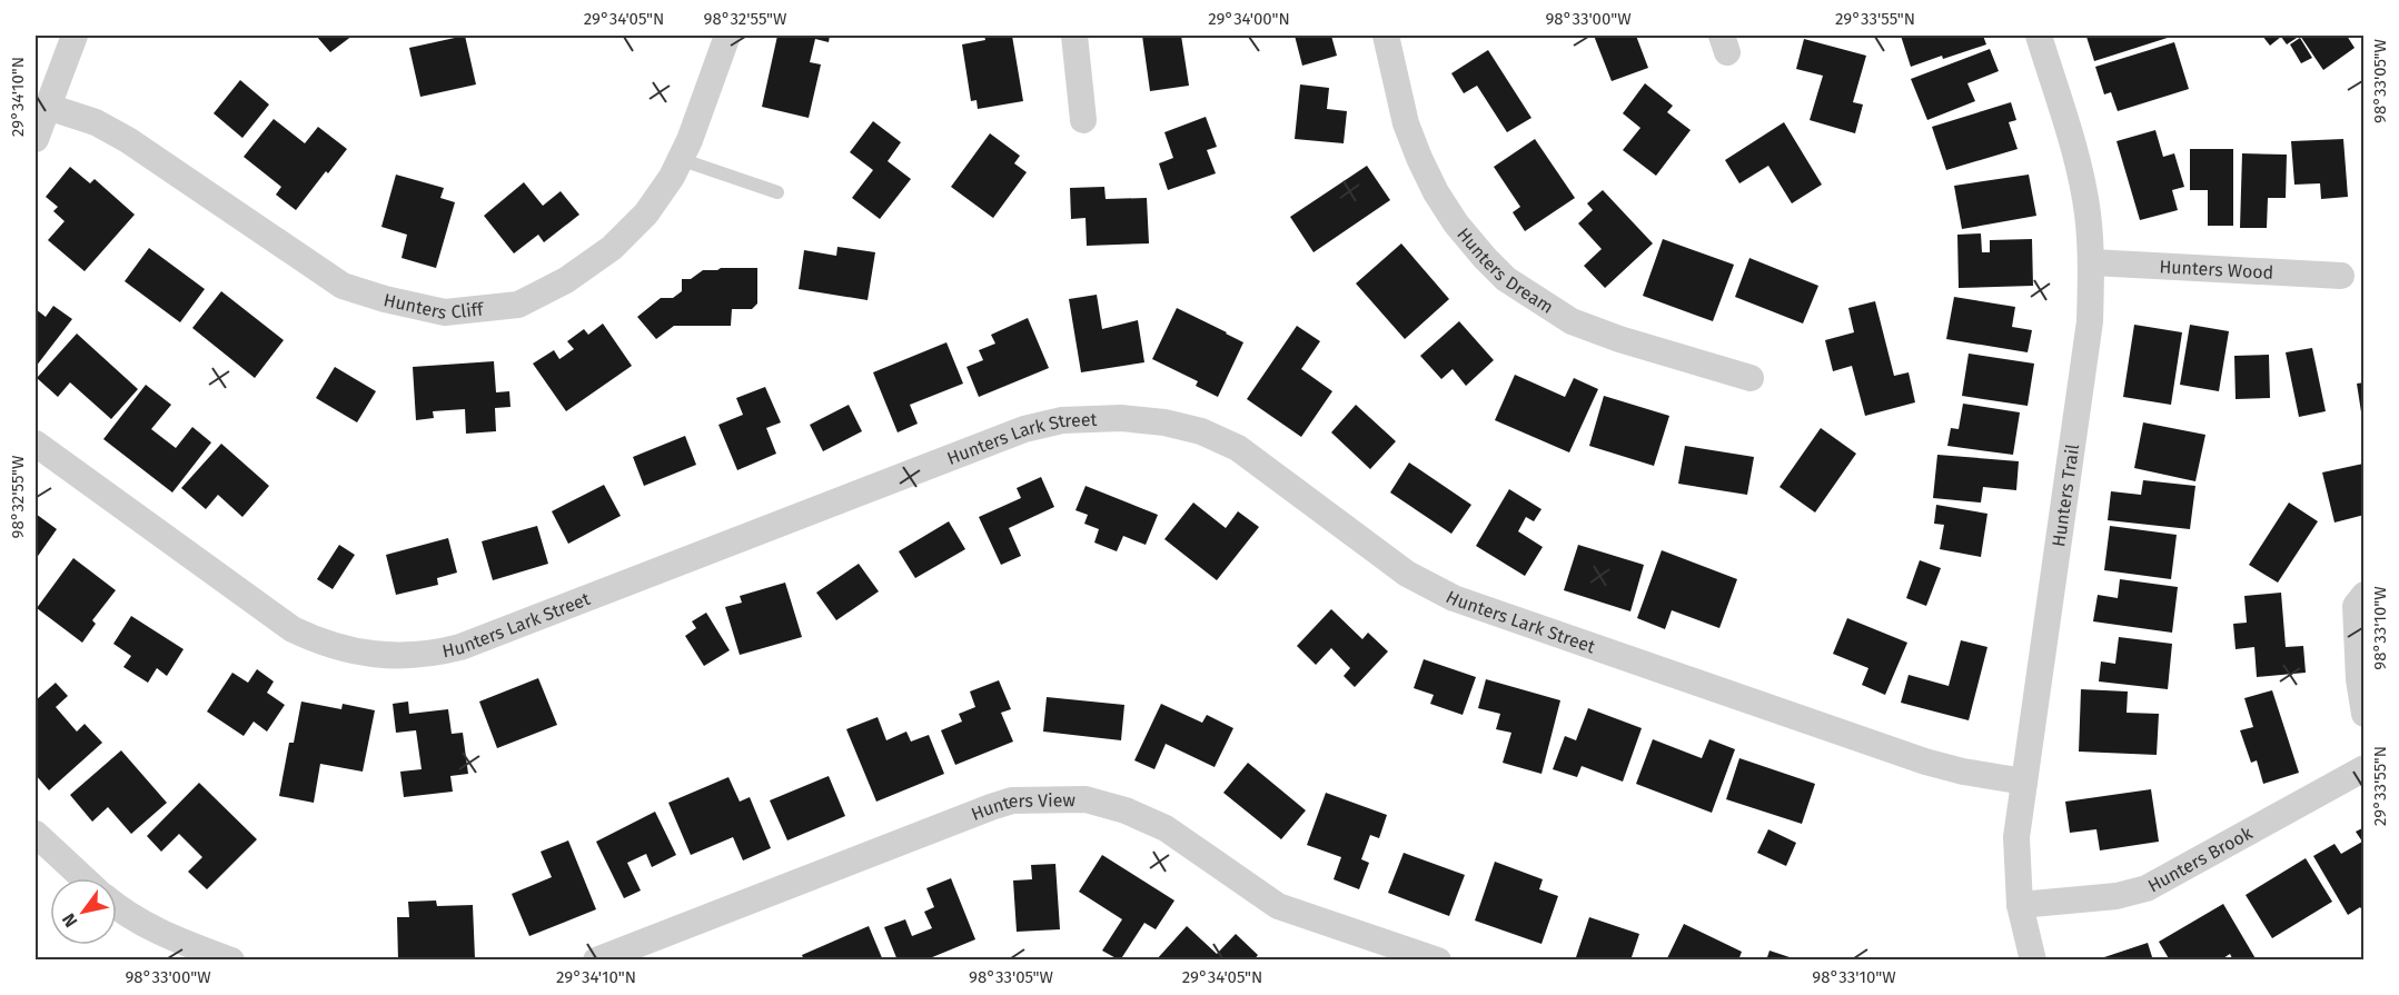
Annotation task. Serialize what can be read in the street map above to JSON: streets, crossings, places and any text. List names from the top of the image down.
{
  "streets": {
    "street": [
      "Hunters Dream",
      "Hunters Wood",
      "Hunters Cliff",
      "Hunters Lark Street",
      "Hunters Trail",
      "Hunters View",
      "Hunters Brook"
    ]
  },
  "crossings": [
    ["Hunters Wood", "Hunters Trail"],
    ["Hunters Lark Street", "Hunters Trail"],
    ["Hunters Trail", "Hunters Brook"]
  ],
  "north": "bottom left",
  "coordinates": [
    "29°34'05\"N",
    "98°32'55\"W",
    "29°34'00\"N",
    "98°33'00\"W",
    "29°33'55\"N",
    "98°33'05\"W",
    "29°34'10\"N",
    "98°33'10\"W"
  ]
}
